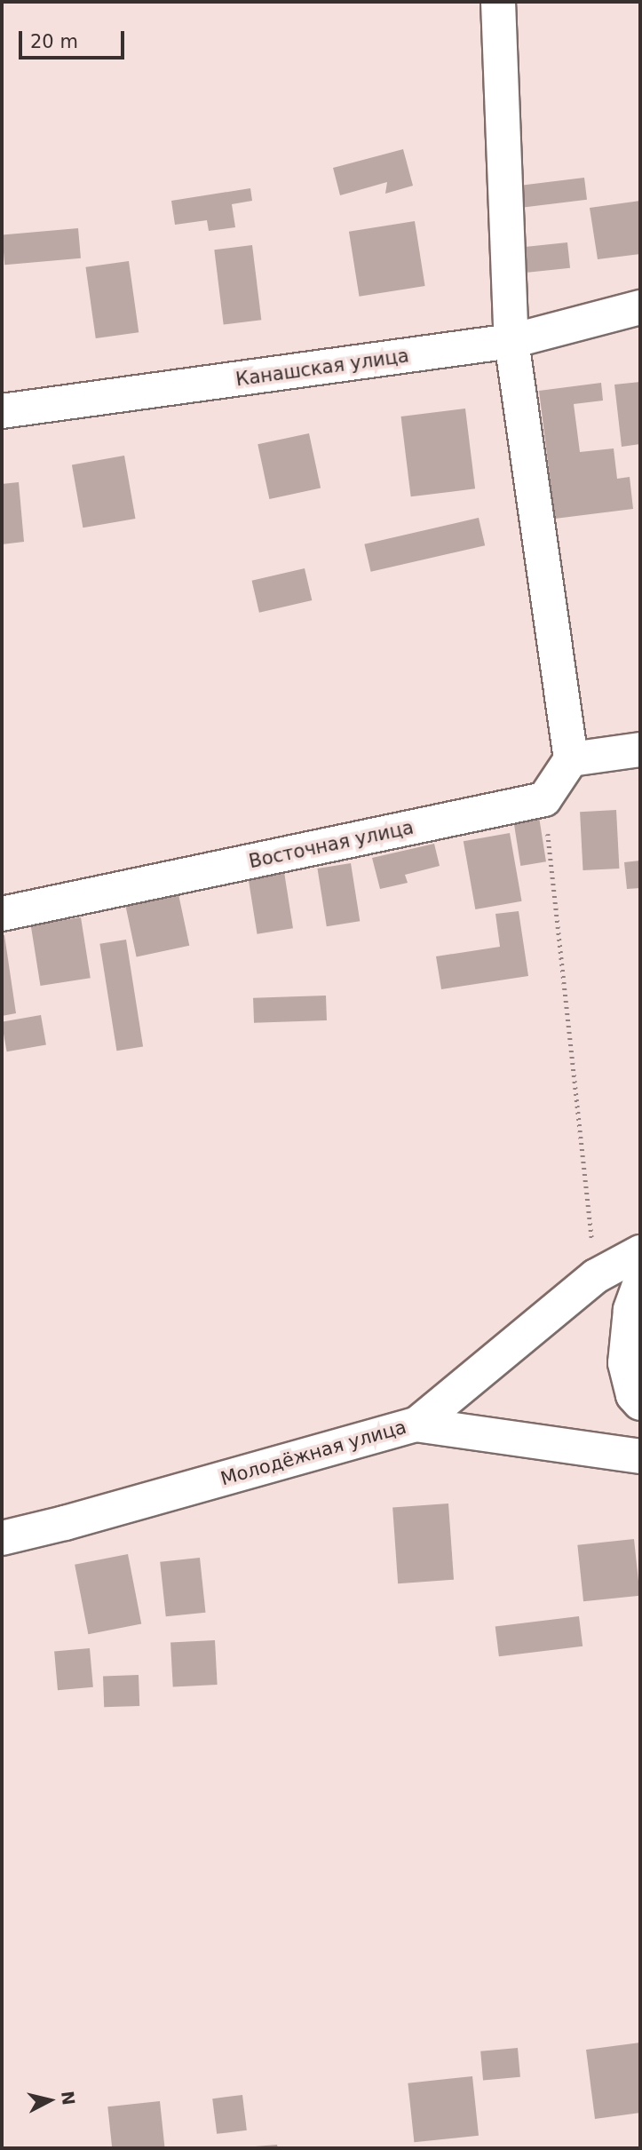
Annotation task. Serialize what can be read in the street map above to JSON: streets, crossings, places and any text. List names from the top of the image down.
{
  "streets": {
    "street": ["Канашская улица", "Восточная улица", "Молодёжная улица"]
  },
  "scale_bar": "20 m",
  "north": "right"
}
